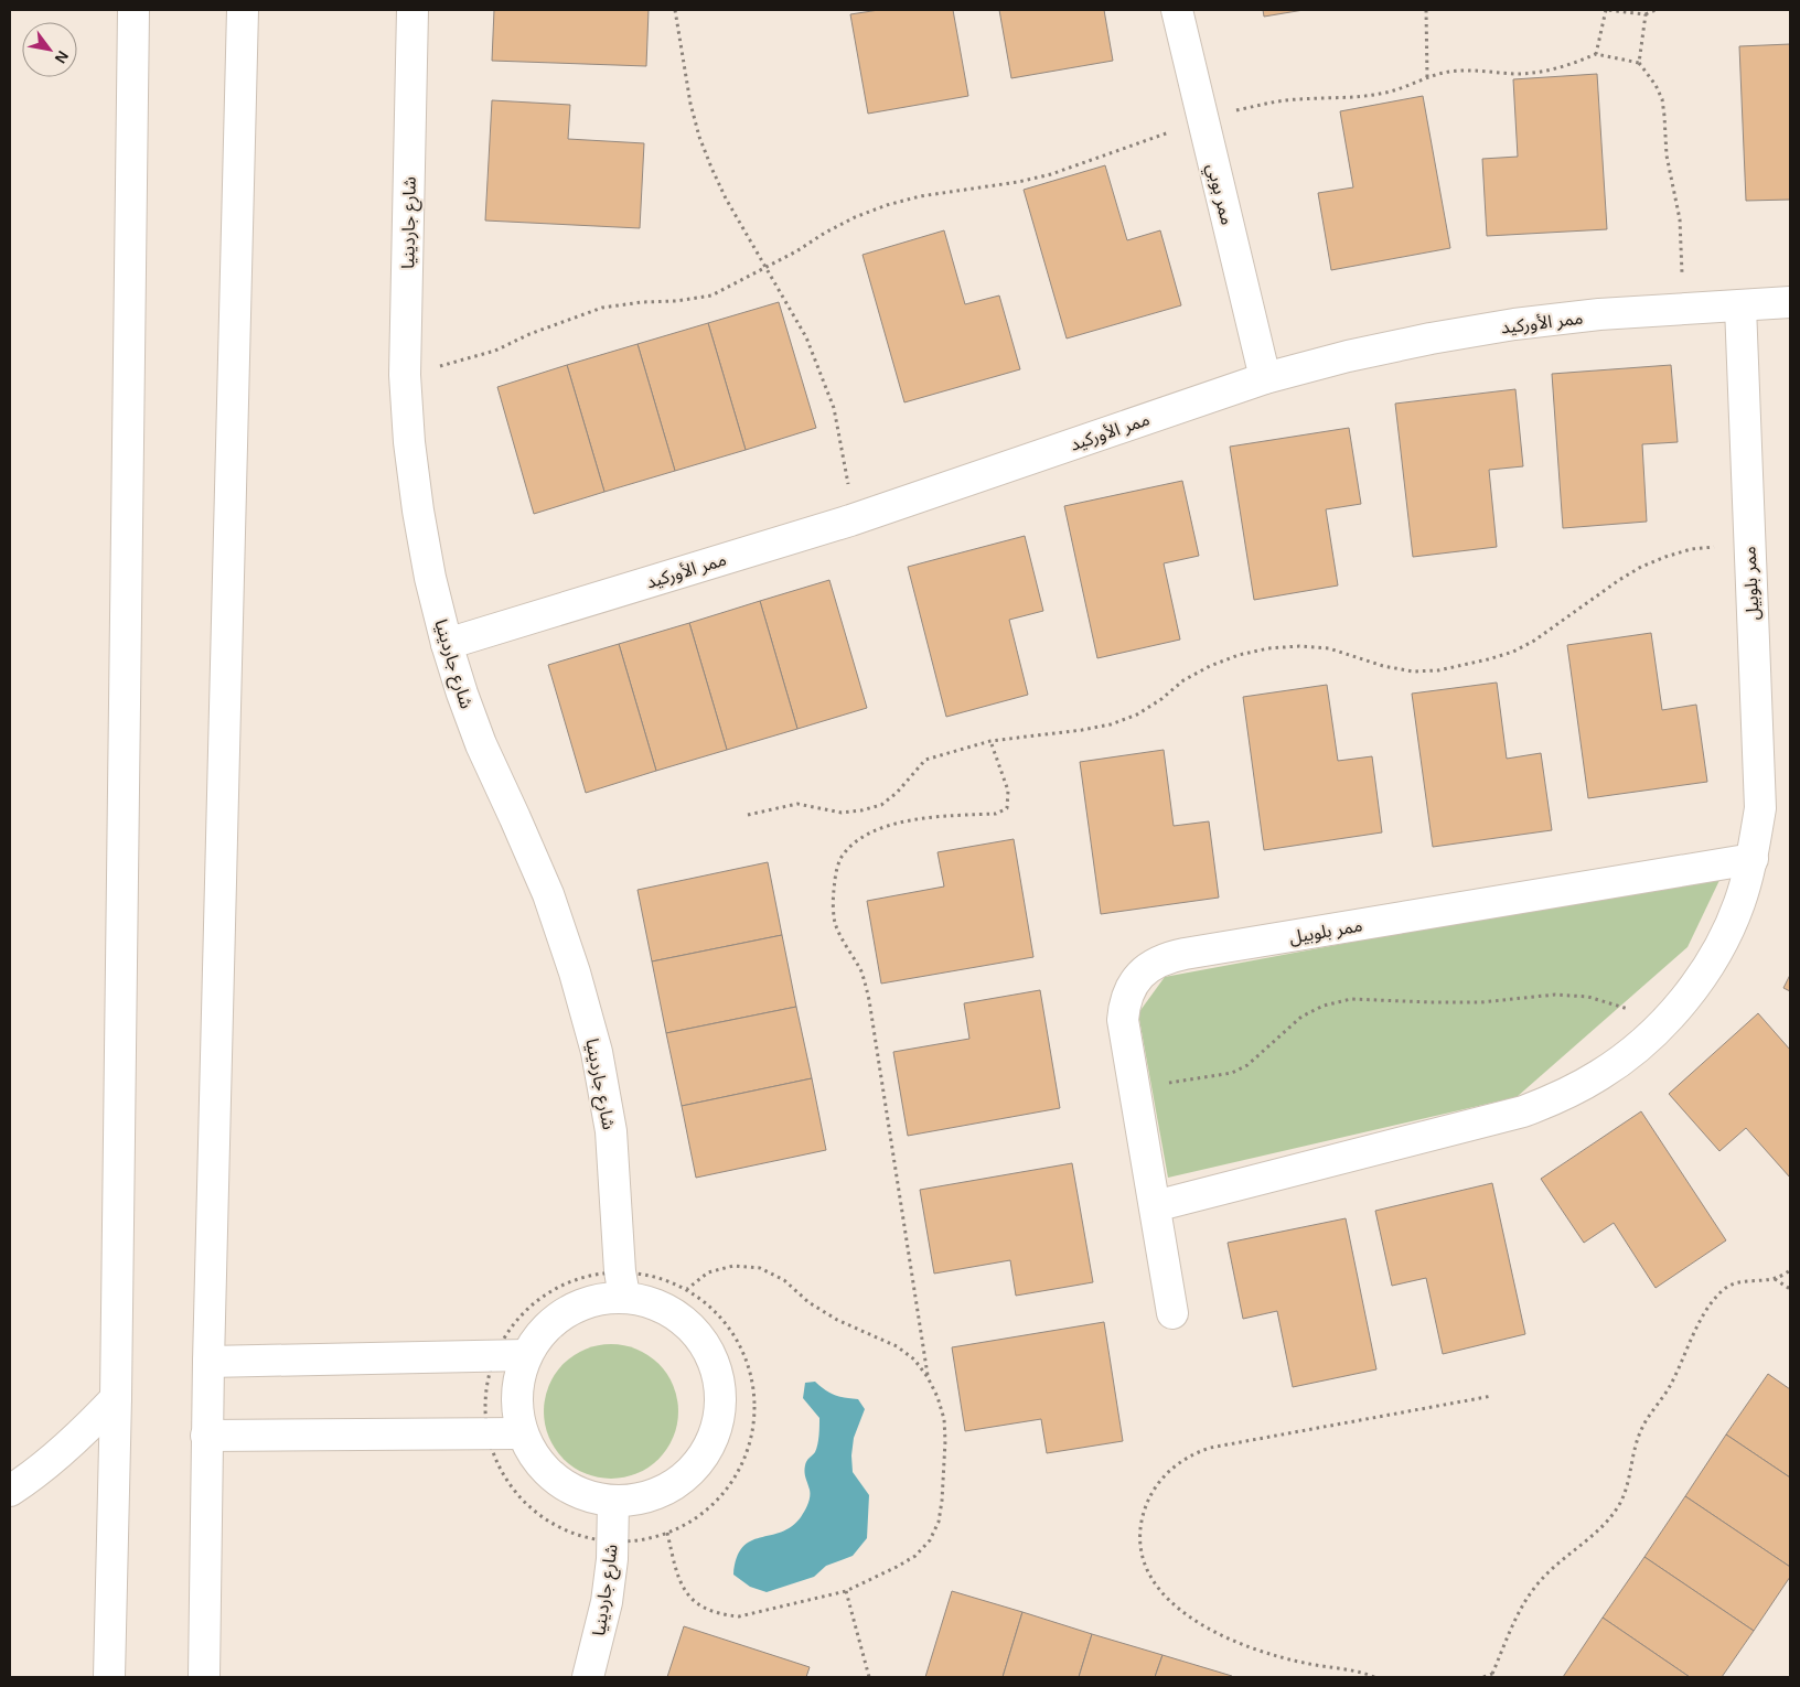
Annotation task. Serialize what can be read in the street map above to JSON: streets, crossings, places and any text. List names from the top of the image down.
{
  "streets": {
    "street": [
      "ممر بوبي",
      "شارع جاردينيا",
      "ممر الأوركيد",
      "ممر بلوبيل"
    ]
  },
  "crossings": [
    ["ممر بوبي", "ممر الأوركيد"],
    ["شارع جاردينيا", "ممر الأوركيد"],
    ["ممر الأوركيد", "ممر بلوبيل"]
  ],
  "north": "bottom right"
}
